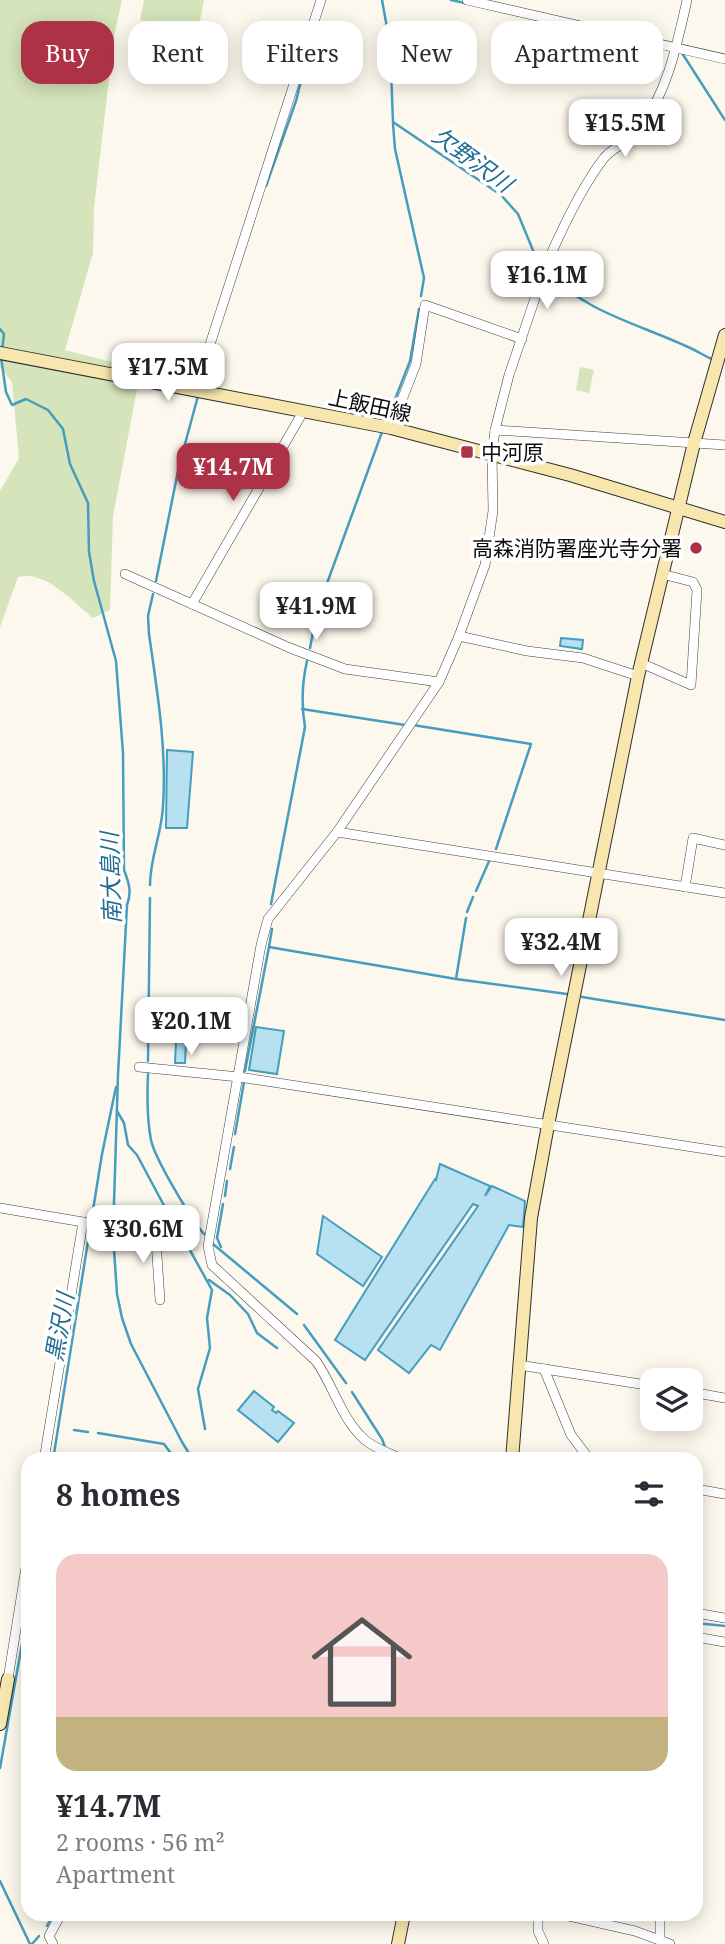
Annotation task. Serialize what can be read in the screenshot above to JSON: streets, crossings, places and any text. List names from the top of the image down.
{
  "streets": {
    "street": ["上飯田線"]
  },
  "water": ["欠野沢川", "南大島川", "黒沢川"],
  "places": {
    "transit": ["中河原"],
    "other": ["高森消防署座光寺分署"]
  },
  "page": {
    "chip": [
      "Buy",
      "Rent",
      "Filters",
      "New",
      "Apartment"
    ],
    "price": [
      "¥15.5M",
      "¥16.1M",
      "¥17.5M",
      "¥14.7M",
      "¥41.9M",
      "¥32.4M",
      "¥20.1M",
      "¥30.6M"
    ],
    "heading": "8 homes",
    "list": [
      {
        "name": "¥14.7M",
        "note": "2 rooms · 56 m² · Apartment"
      }
    ]
  }
}
